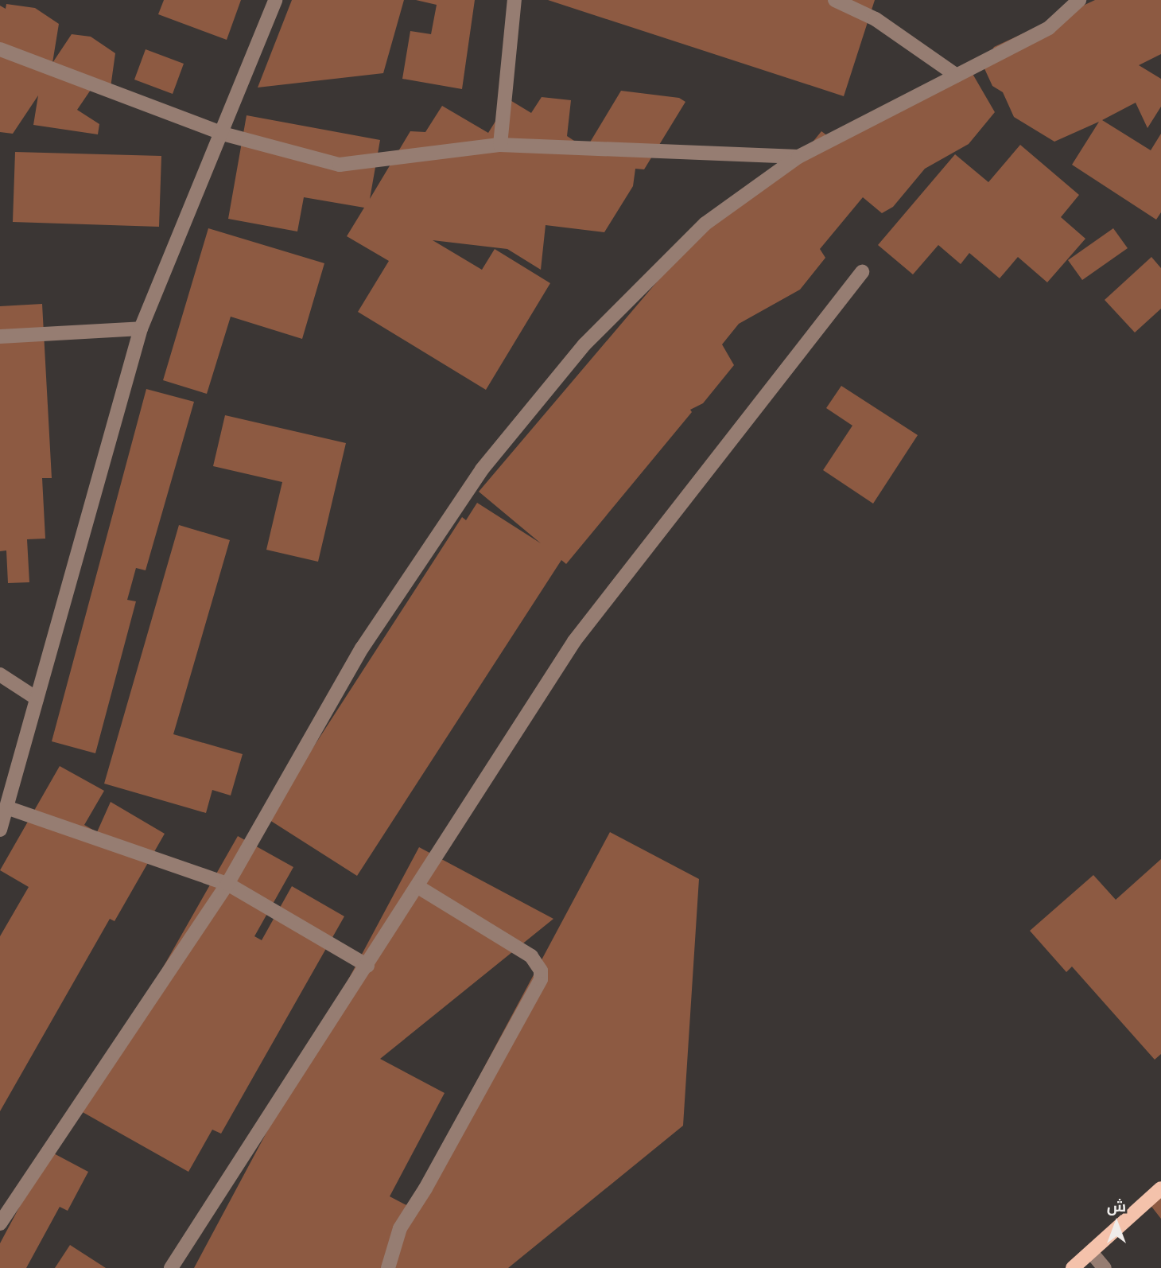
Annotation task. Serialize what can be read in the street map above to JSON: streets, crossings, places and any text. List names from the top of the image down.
{
  "north": "top"
}
